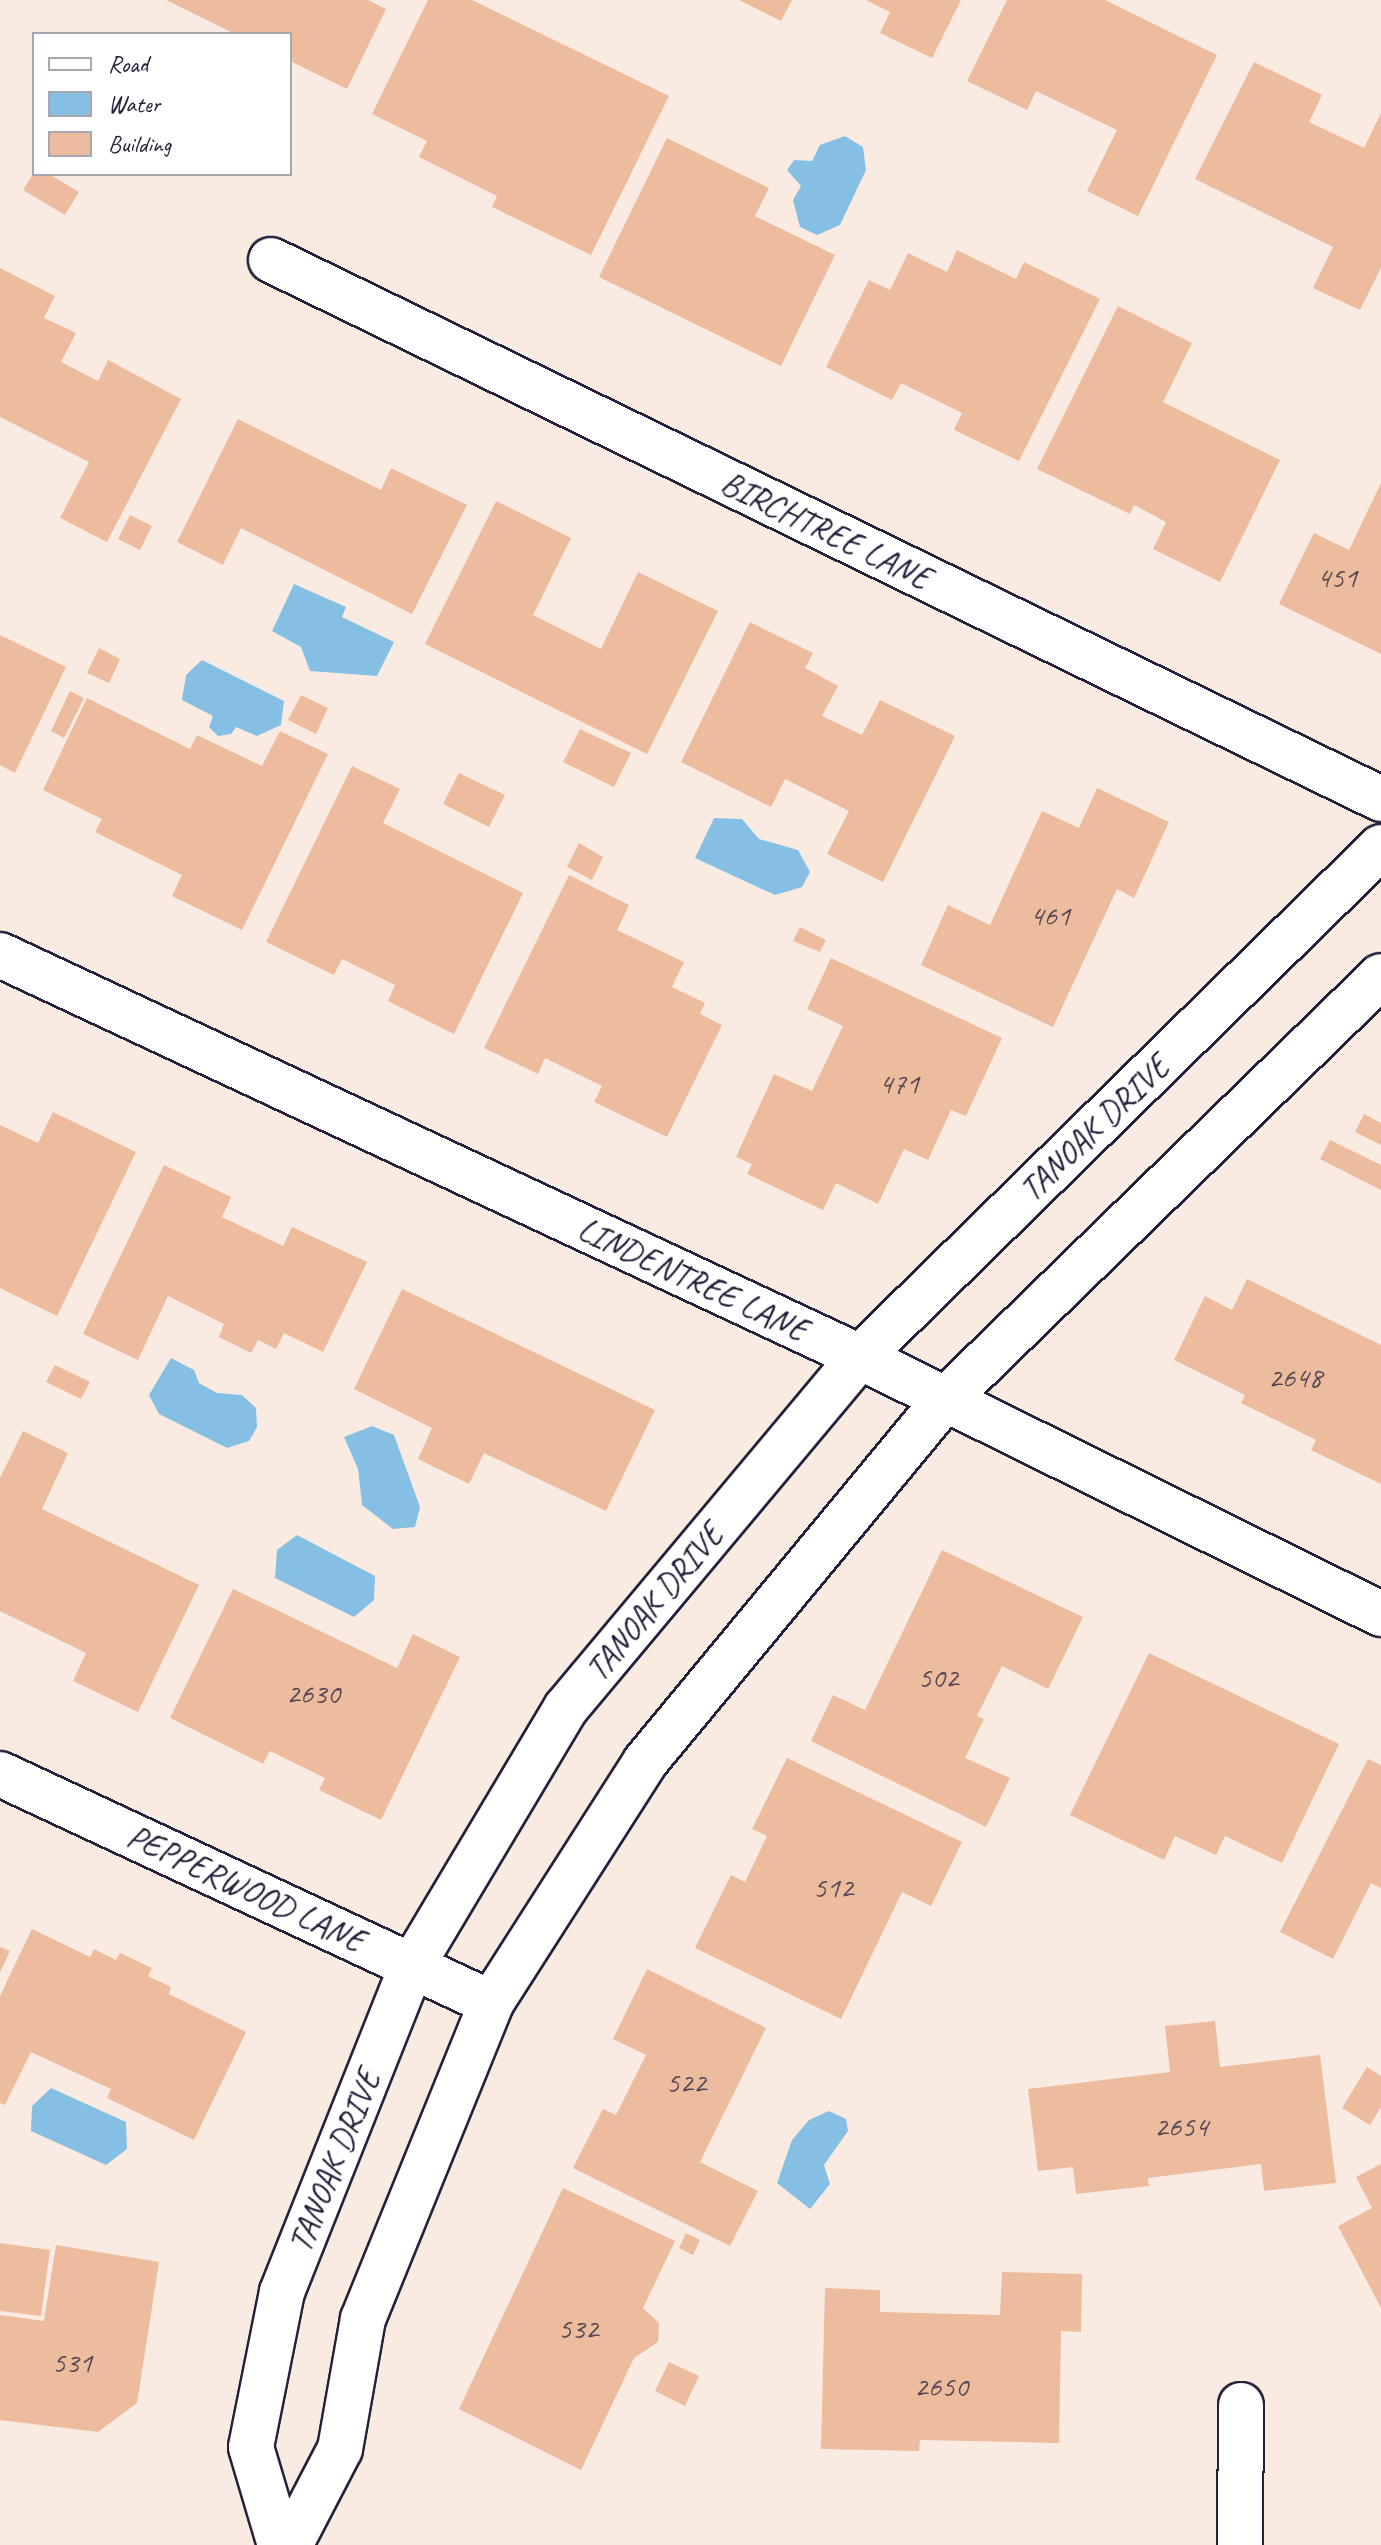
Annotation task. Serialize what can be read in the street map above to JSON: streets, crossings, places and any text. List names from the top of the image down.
{
  "streets": {
    "street": [
      "BIRCHTREE LANE",
      "TANOAK DRIVE",
      "LINDENTREE LANE",
      "PEPPERWOOD LANE"
    ]
  },
  "crossings": [
    ["TANOAK DRIVE", "LINDENTREE LANE"],
    ["TANOAK DRIVE", "PEPPERWOOD LANE"]
  ],
  "house_numbers": [
    "451",
    "461",
    "471",
    "2648",
    "502",
    "2630",
    "512",
    "522",
    "2654",
    "532",
    "531",
    "2650"
  ],
  "legend": ["Road", "Water", "Building"]
}
